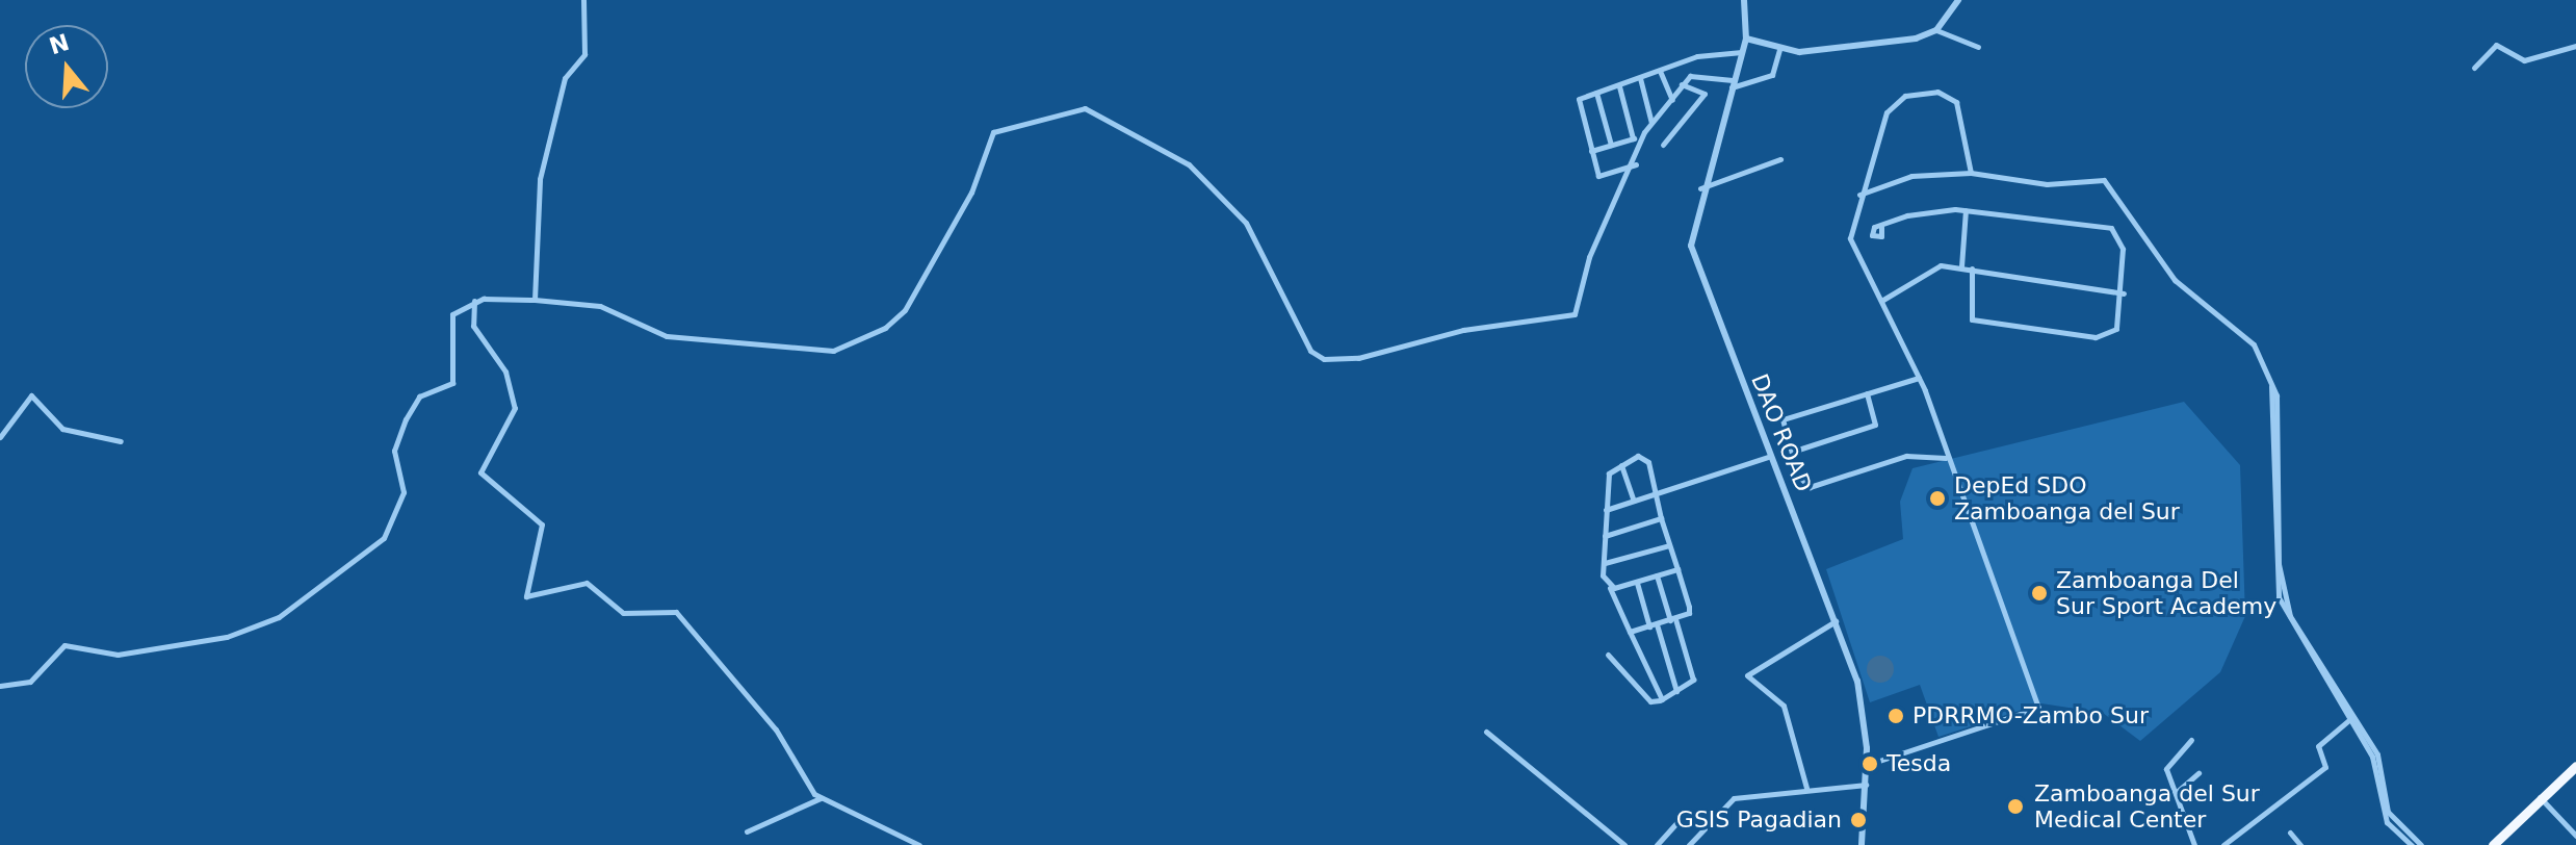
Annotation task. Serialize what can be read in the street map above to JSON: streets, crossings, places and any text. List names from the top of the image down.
{
  "streets": {
    "street": ["DAO ROAD"]
  },
  "places": [
    "DepEd SDO Zamboanga del Sur",
    "Zamboanga Del Sur Sport Academy",
    "PDRRMO-Zambo Sur",
    "Tesda",
    "Zamboanga del Sur Medical Center",
    "GSIS Pagadian"
  ],
  "north": "top"
}
